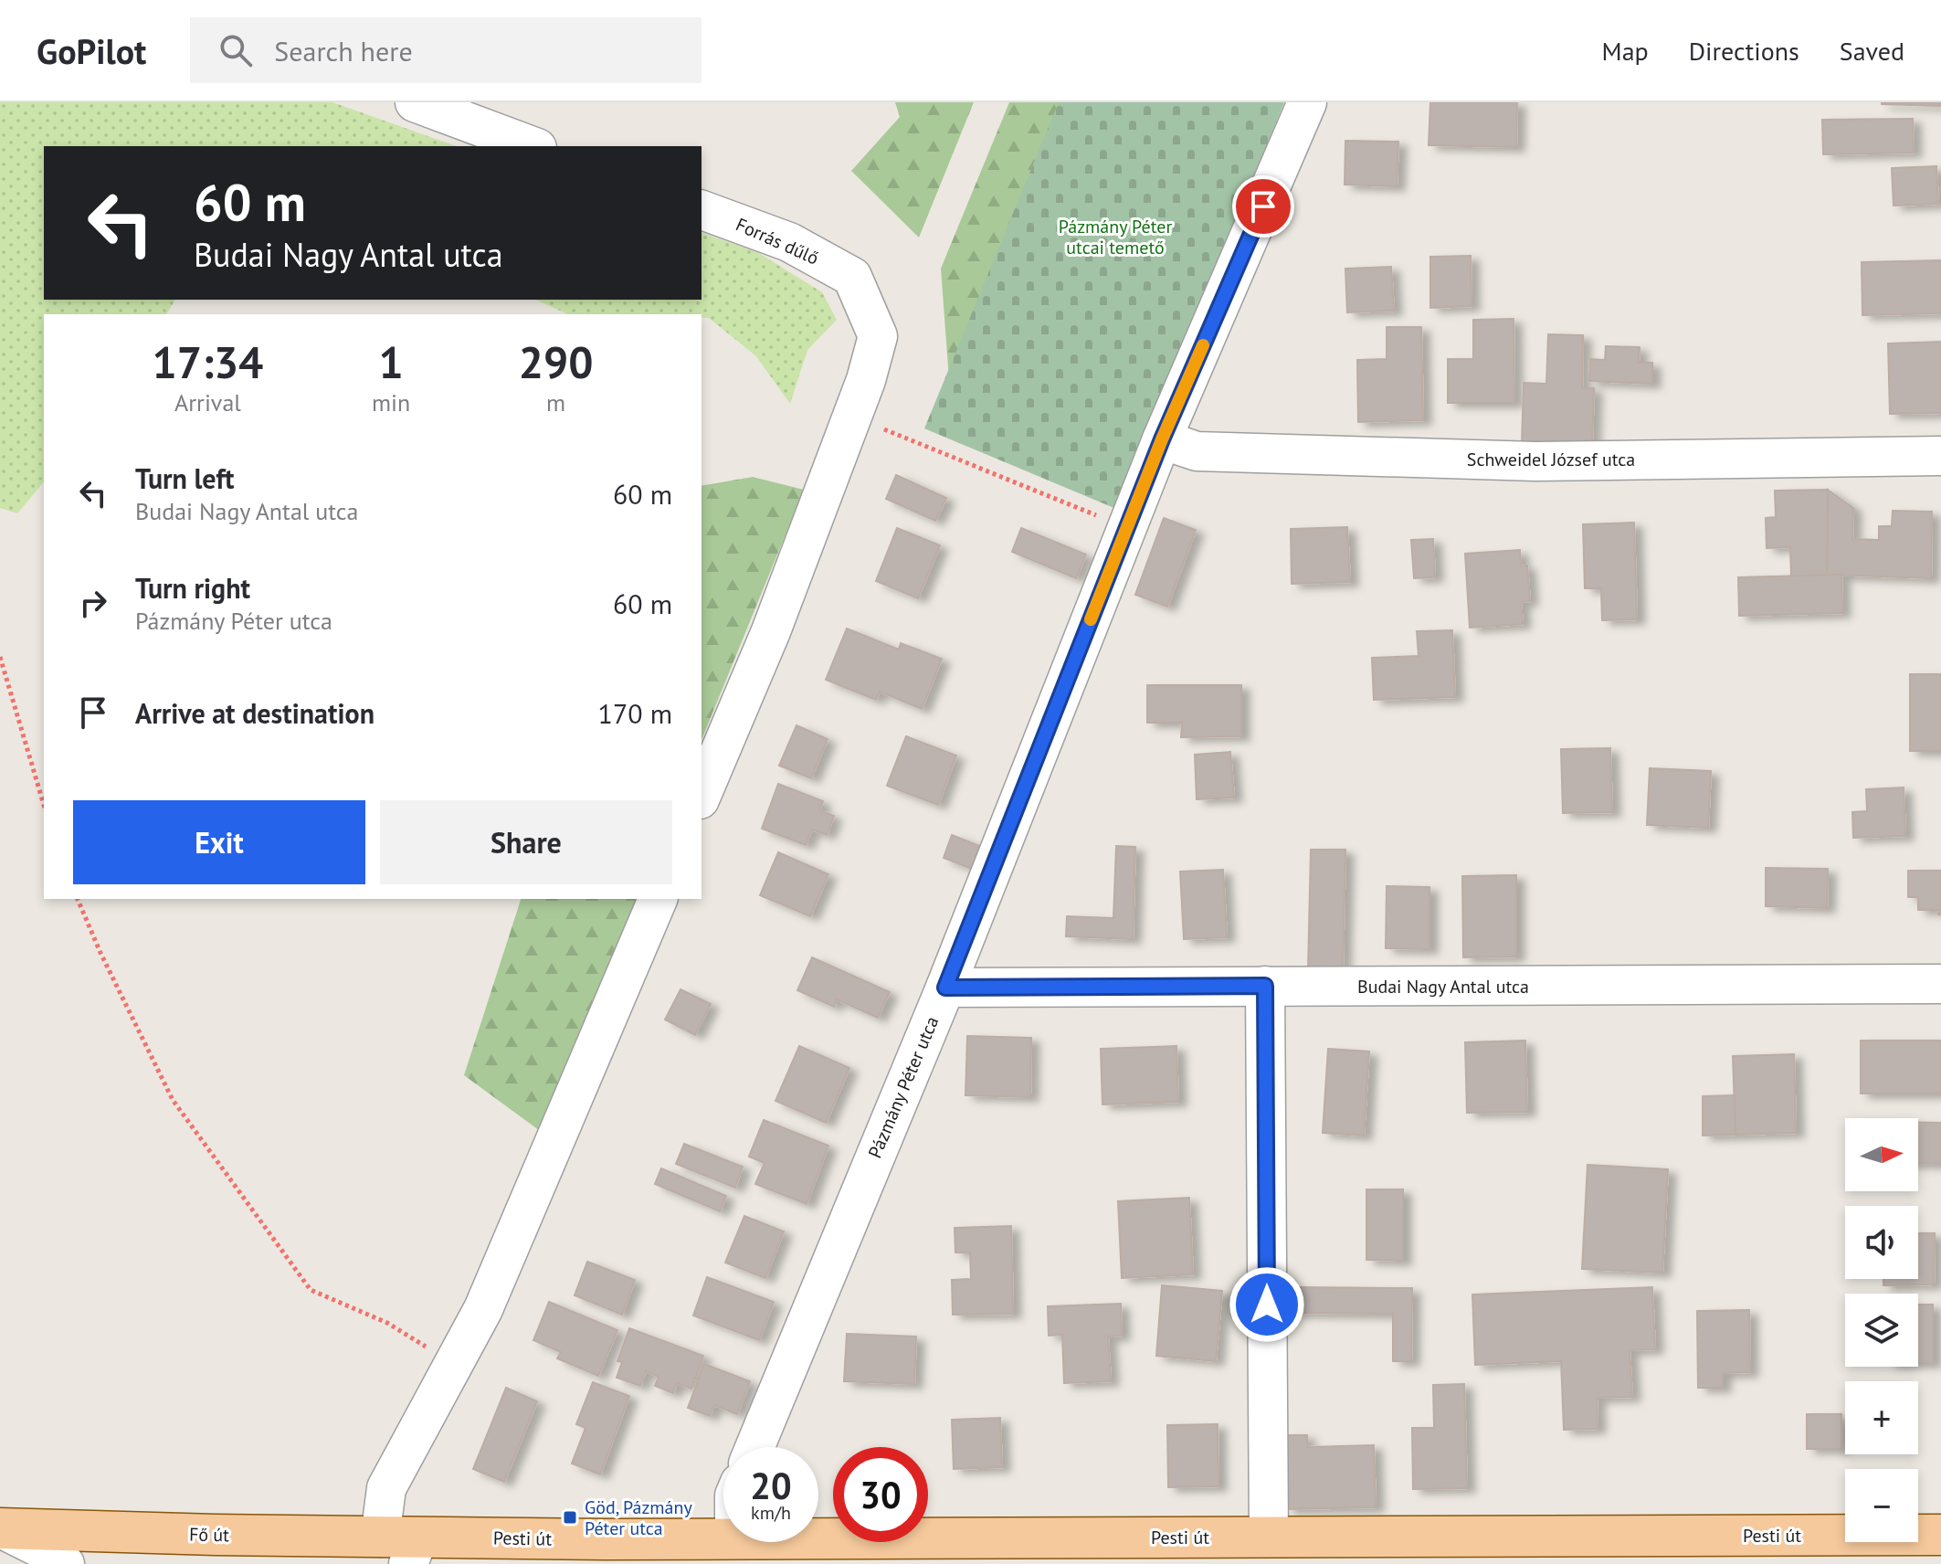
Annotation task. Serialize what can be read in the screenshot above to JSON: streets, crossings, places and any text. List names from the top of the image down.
{
  "streets": {
    "main road": ["Fő út", "Pesti út"],
    "street": [
      "Forrás dűlő",
      "Schweidel József utca",
      "Budai Nagy Antal utca",
      "Pázmány Péter utca"
    ]
  },
  "crossings": [
    ["Schweidel József utca", "Pázmány Péter utca"],
    ["Budai Nagy Antal utca", "Pázmány Péter utca"],
    ["Fő út", "Pesti út"]
  ],
  "parks": ["Pázmány Péter utcai temető"],
  "places": {
    "transit": ["Göd, Pázmány Péter utca"]
  },
  "north": "right",
  "page": {
    "header": "GoPilot",
    "search": "Search here",
    "nav": ["Map", "Directions", "Saved"],
    "turn": ["60 m", "Budai Nagy Antal utca"],
    "eta": [
      "17:34",
      "Arrival",
      "1",
      "min",
      "290",
      "m"
    ],
    "list": [
      {
        "name": "Turn left",
        "note": "Budai Nagy Antal utca",
        "value": "60 m"
      },
      {
        "name": "Turn right",
        "note": "Pázmány Péter utca",
        "value": "60 m"
      },
      {
        "name": "Arrive at destination",
        "value": "170 m"
      }
    ],
    "buttons": ["Exit", "Share"],
    "map_buttons": ["+", "−"],
    "speed": "20 km/h",
    "limit": "30"
  }
}
